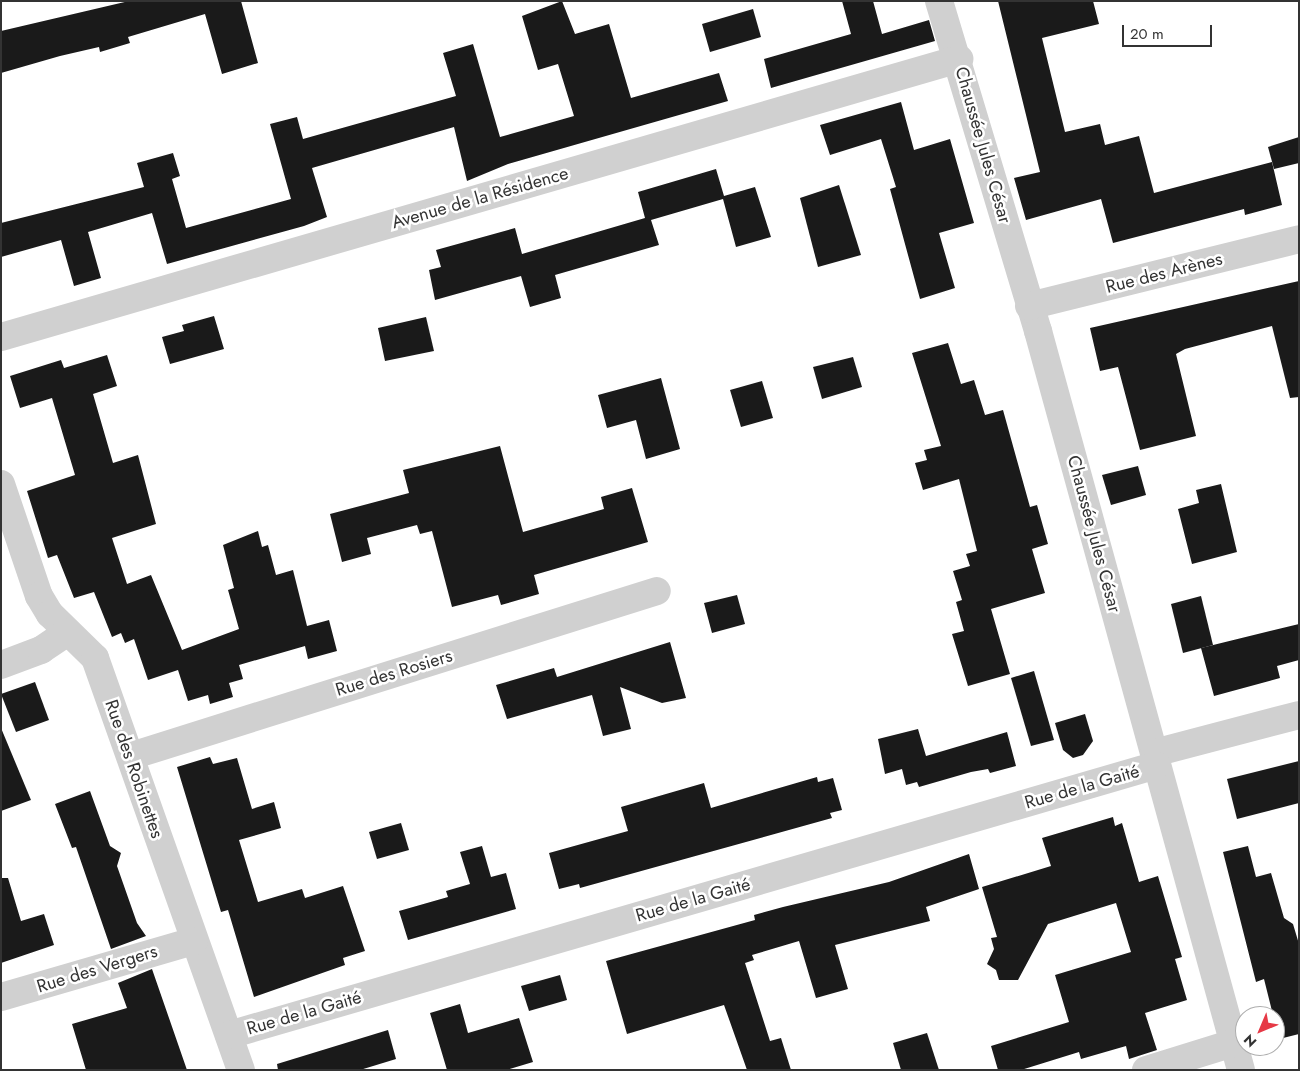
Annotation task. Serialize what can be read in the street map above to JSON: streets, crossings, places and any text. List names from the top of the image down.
{
  "streets": {
    "street": [
      "Chaussée Jules César",
      "Avenue de la Résidence",
      "Rue des Arènes",
      "Rue des Rosiers",
      "Rue des Robinettes",
      "Rue de la Gaité",
      "Rue des Vergers"
    ]
  },
  "crossings": [
    ["Chaussée Jules César", "Avenue de la Résidence"],
    ["Chaussée Jules César", "Rue des Arènes"],
    ["Chaussée Jules César", "Rue de la Gaité"],
    ["Rue des Rosiers", "Rue des Robinettes"],
    ["Rue des Robinettes", "Rue de la Gaité"],
    ["Rue des Robinettes", "Rue des Vergers"]
  ],
  "scale_bar": "20 m",
  "north": "bottom left"
}
